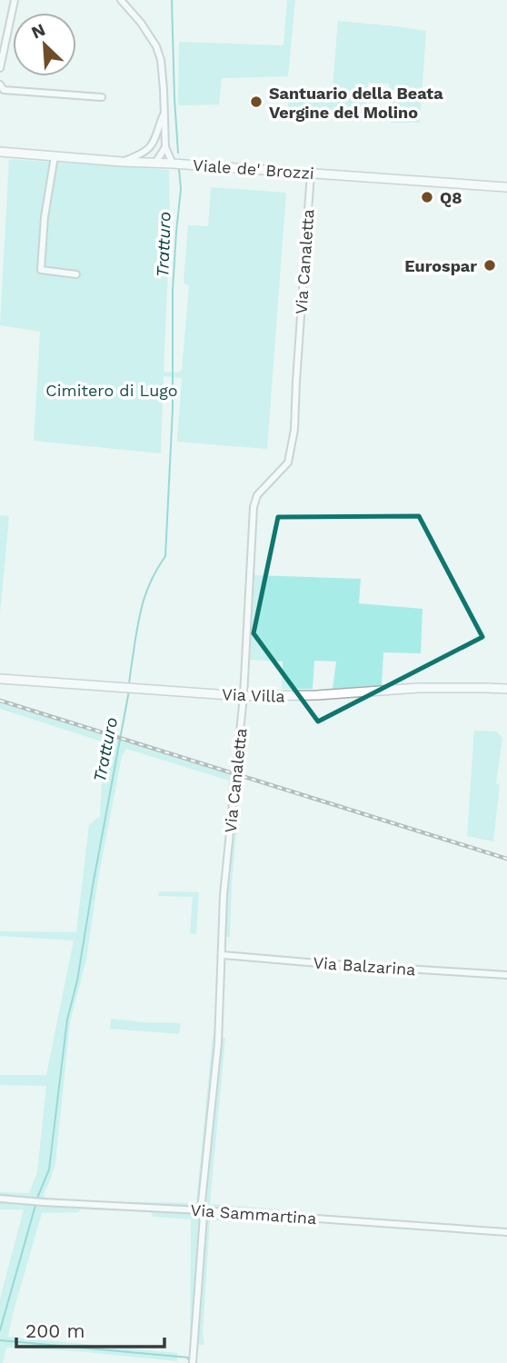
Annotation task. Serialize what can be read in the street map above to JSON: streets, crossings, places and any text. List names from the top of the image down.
{
  "streets": {
    "street": [
      "Viale de' Brozzi",
      "Via Canaletta",
      "Via Villa",
      "Via Balzarina",
      "Via Sammartina"
    ]
  },
  "crossings": [
    ["Viale de' Brozzi", "Via Canaletta"],
    ["Via Canaletta", "Via Villa"],
    ["Via Canaletta", "Via Balzarina"],
    ["Via Canaletta", "Via Sammartina"]
  ],
  "water": ["Tratturo"],
  "parks": ["Cimitero di Lugo"],
  "places": ["Santuario della Beata Vergine del Molino", "Q8", "Eurospar"],
  "scale_bar": "200 m",
  "north": "top left"
}
